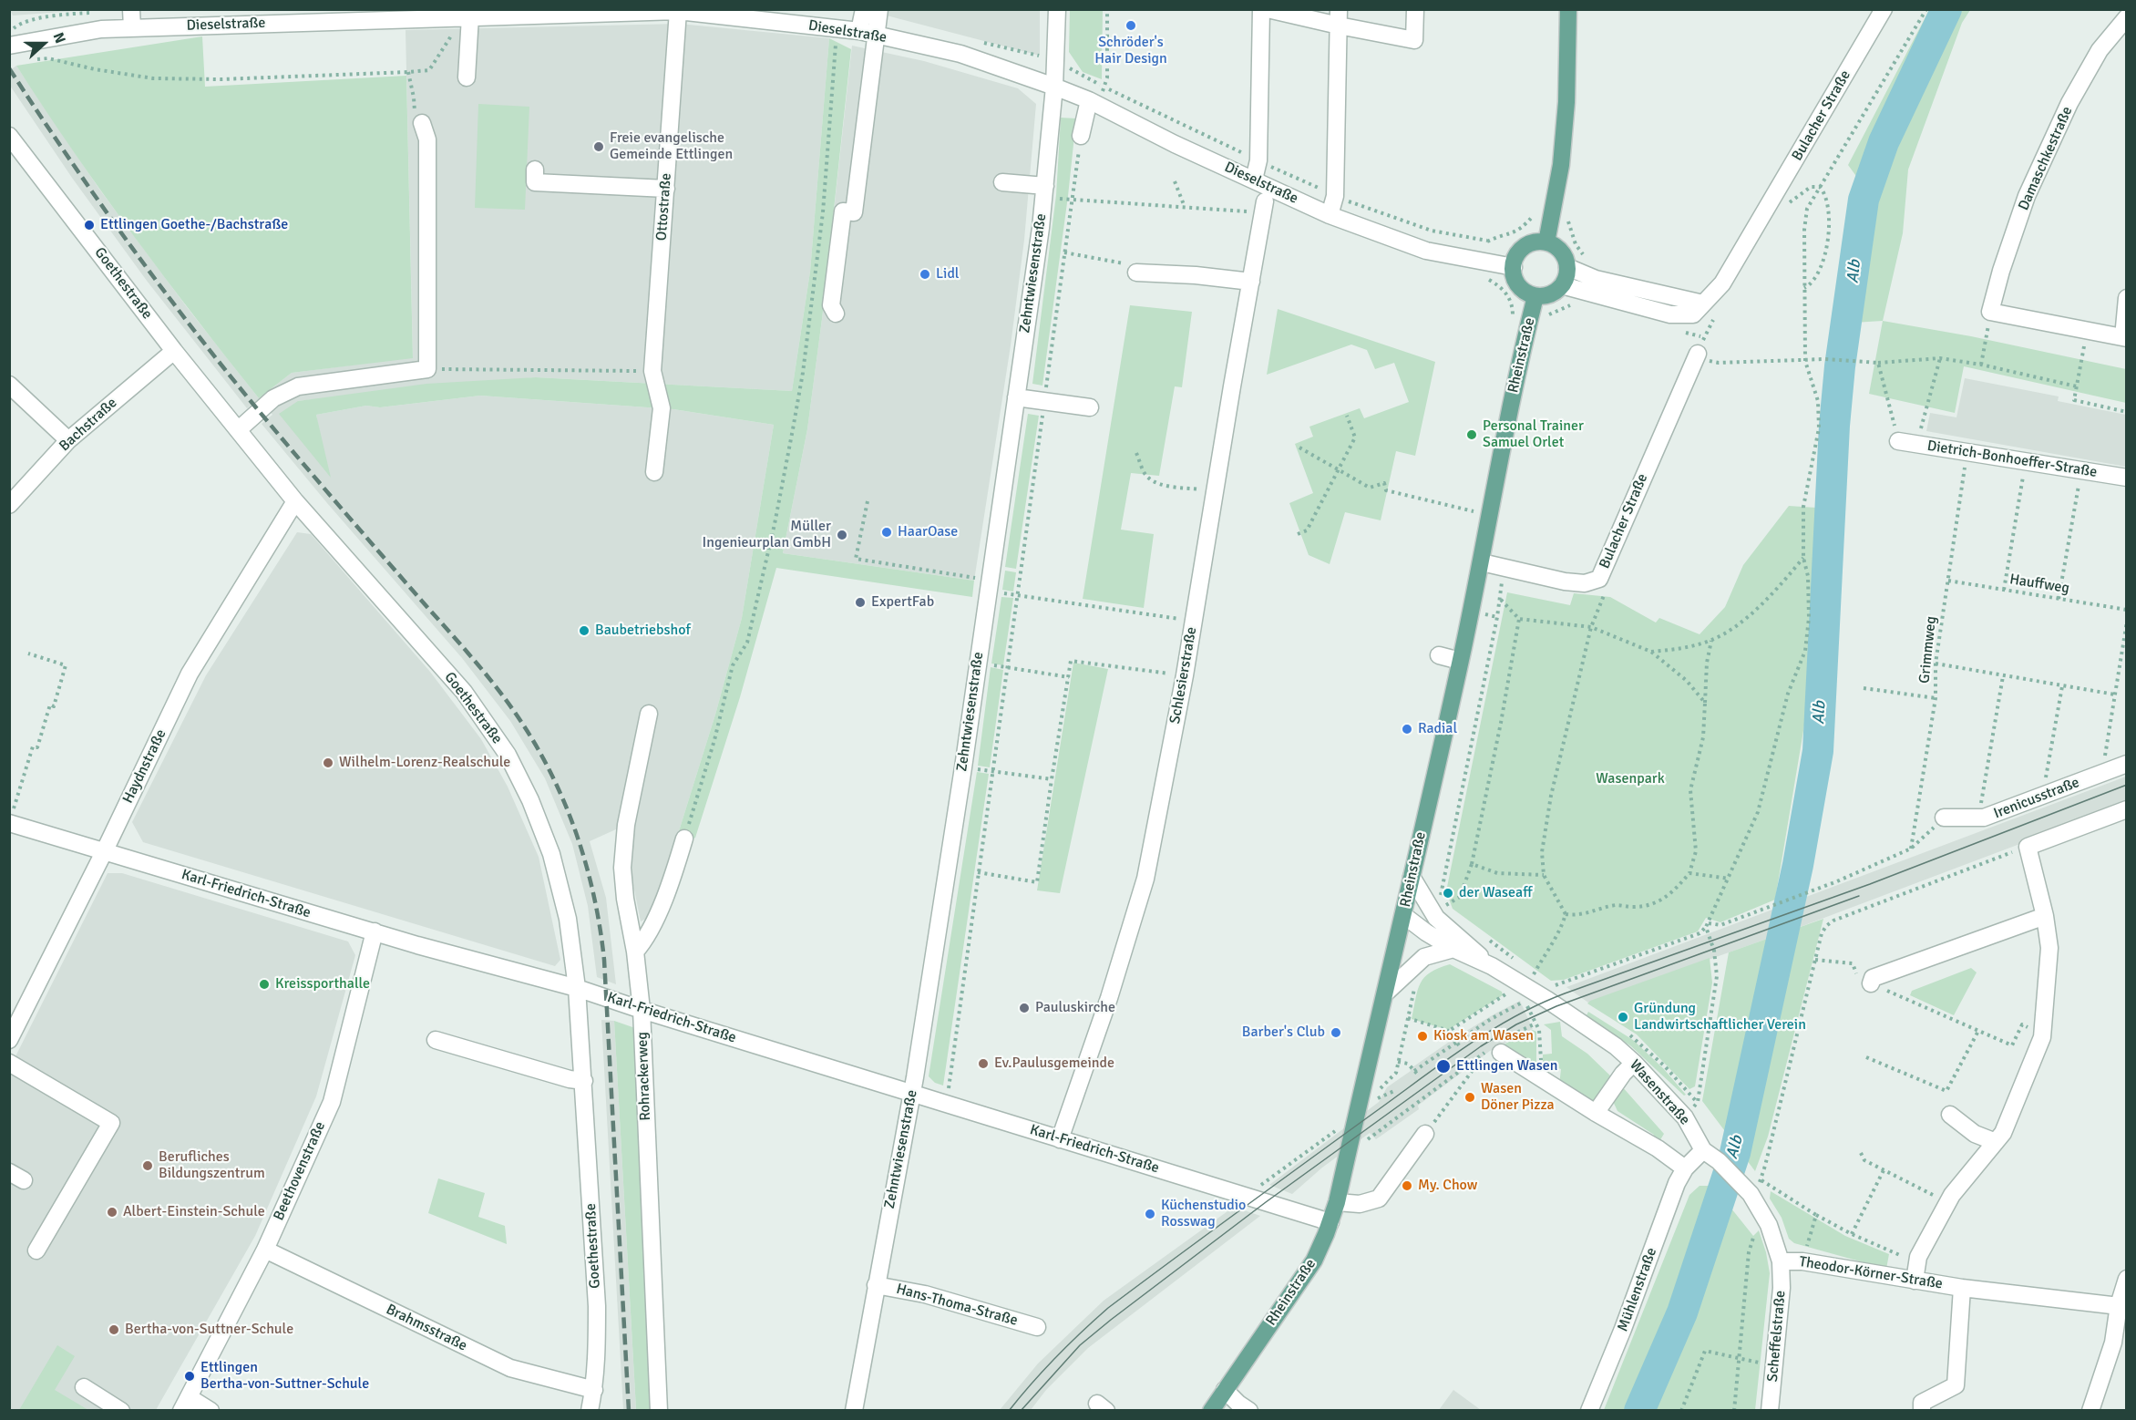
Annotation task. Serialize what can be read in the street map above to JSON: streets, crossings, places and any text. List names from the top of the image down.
{
  "streets": {
    "main road": ["Rheinstraße"],
    "street": [
      "Dieselstraße",
      "Bulacher Straße",
      "Damaschkestraße",
      "Ottostraße",
      "Zehntwiesenstraße",
      "Goethestraße",
      "Bachstraße",
      "Dietrich-Bonhoeffer-Straße",
      "Schlesierstraße",
      "Haydnstraße",
      "Irenicusstraße",
      "Karl-Friedrich-Straße",
      "Rohrackerweg",
      "Wasenstraße",
      "Beethovenstraße",
      "Theodor-Körner-Straße",
      "Mühlenstraße",
      "Hans-Thoma-Straße",
      "Brahmsstraße",
      "Scheffelstraße"
    ],
    "path": ["Hauffweg", "Grimmweg"]
  },
  "crossings": [
    ["Dieselstraße", "Ottostraße"],
    ["Dieselstraße", "Zehntwiesenstraße"],
    ["Dieselstraße", "Rheinstraße"],
    ["Bulacher Straße", "Rheinstraße"],
    ["Zehntwiesenstraße", "Karl-Friedrich-Straße"],
    ["Zehntwiesenstraße", "Hans-Thoma-Straße"],
    ["Goethestraße", "Bachstraße"],
    ["Goethestraße", "Haydnstraße"],
    ["Goethestraße", "Karl-Friedrich-Straße"],
    ["Goethestraße", "Brahmsstraße"],
    ["Rheinstraße", "Karl-Friedrich-Straße"],
    ["Rheinstraße", "Wasenstraße"],
    ["Dietrich-Bonhoeffer-Straße", "Grimmweg"],
    ["Hauffweg", "Grimmweg"],
    ["Schlesierstraße", "Karl-Friedrich-Straße"],
    ["Haydnstraße", "Karl-Friedrich-Straße"],
    ["Karl-Friedrich-Straße", "Rohrackerweg"],
    ["Karl-Friedrich-Straße", "Beethovenstraße"],
    ["Wasenstraße", "Theodor-Körner-Straße"],
    ["Wasenstraße", "Mühlenstraße"],
    ["Wasenstraße", "Scheffelstraße"],
    ["Beethovenstraße", "Brahmsstraße"],
    ["Theodor-Körner-Straße", "Scheffelstraße"]
  ],
  "water": ["Alb"],
  "parks": ["Wasenpark"],
  "places": [
    "Schröder's Hair Design",
    "Freie evangelische Gemeinde Ettlingen",
    "Ettlingen Goethe-/Bachstraße",
    "Lidl",
    "Personal Trainer Samuel Orlet",
    "HaarOase",
    "Müller Ingenieurplan GmbH",
    "ExpertFab",
    "Baubetriebshof",
    "Radial",
    "Wilhelm-Lorenz-Realschule",
    "der Waseaff",
    "Kreissporthalle",
    "Pauluskirche",
    "Gründung Landwirtschaftlicher Verein",
    "Barber's Club",
    "Kiosk am Wasen",
    "Ev.Paulusgemeinde",
    "Ettlingen Wasen",
    "Wasen Döner Pizza",
    "Berufliches Bildungszentrum",
    "My. Chow",
    "Albert-Einstein-Schule",
    "Küchenstudio Rosswag",
    "Bertha-von-Suttner-Schule",
    "Ettlingen Bertha-von-Suttner-Schule"
  ],
  "north": "right"
}
